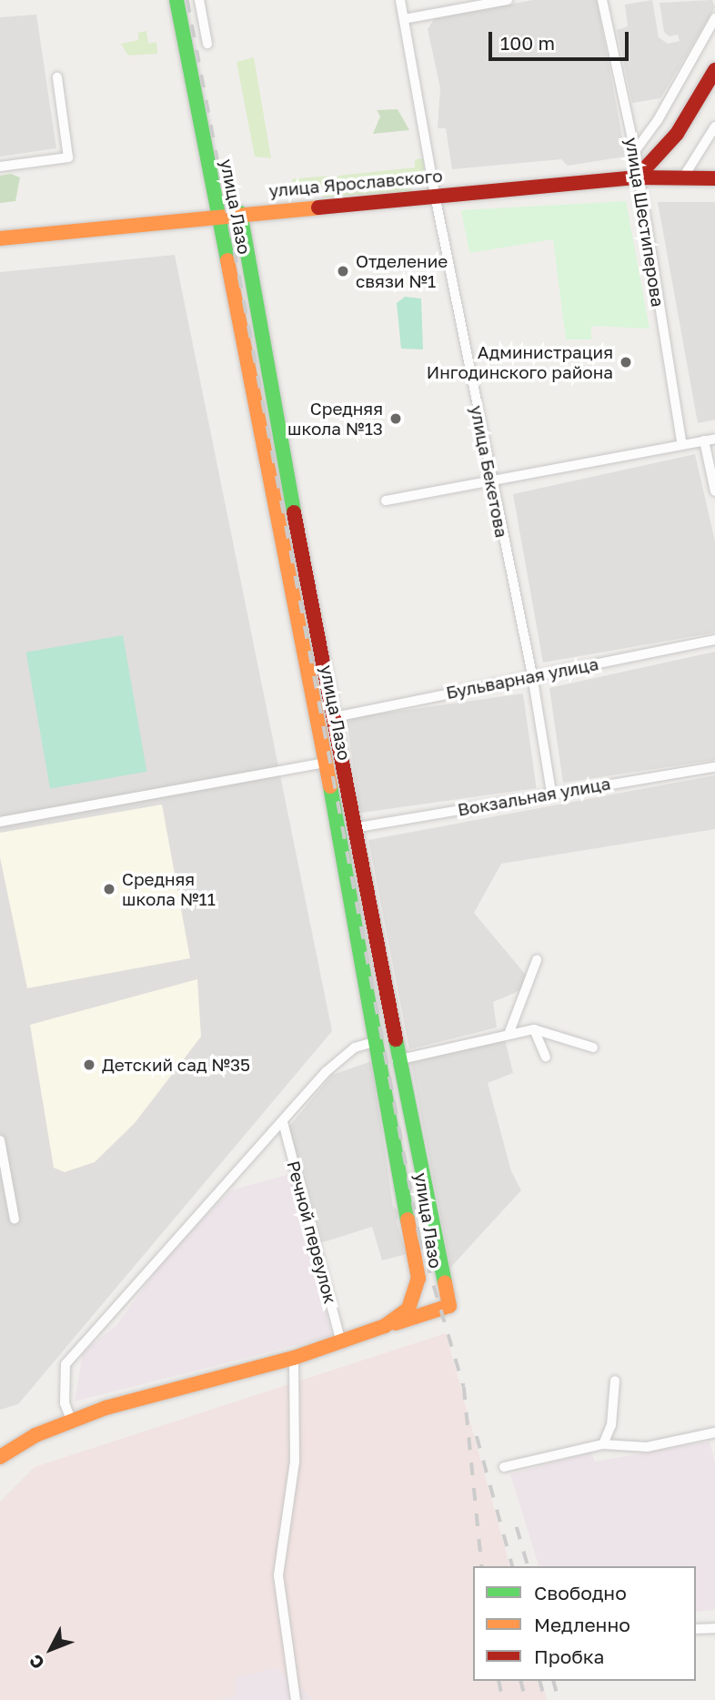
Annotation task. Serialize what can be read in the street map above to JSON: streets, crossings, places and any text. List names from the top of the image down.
{
  "streets": {
    "main road": ["улица Ярославского", "улица Лазо"],
    "street": [
      "улица Шестиперова",
      "улица Бекетова",
      "Бульварная улица",
      "Вокзальная улица",
      "Речной переулок"
    ]
  },
  "crossings": [
    ["улица Ярославского", "улица Лазо"],
    ["улица Ярославского", "улица Шестиперова"],
    ["улица Ярославского", "улица Бекетова"],
    ["улица Лазо", "Бульварная улица"],
    ["улица Лазо", "Вокзальная улица"],
    ["улица Лазо", "Речной переулок"],
    ["улица Бекетова", "Бульварная улица"],
    ["улица Бекетова", "Вокзальная улица"]
  ],
  "places": [
    "Отделение связи №1",
    "Администрация Ингодинского района",
    "Средняя школа №13",
    "Средняя школа №11",
    "Детский сад №35"
  ],
  "legend": ["Свободно", "Медленно", "Пробка"],
  "scale_bar": "100 m",
  "north": "bottom left"
}
